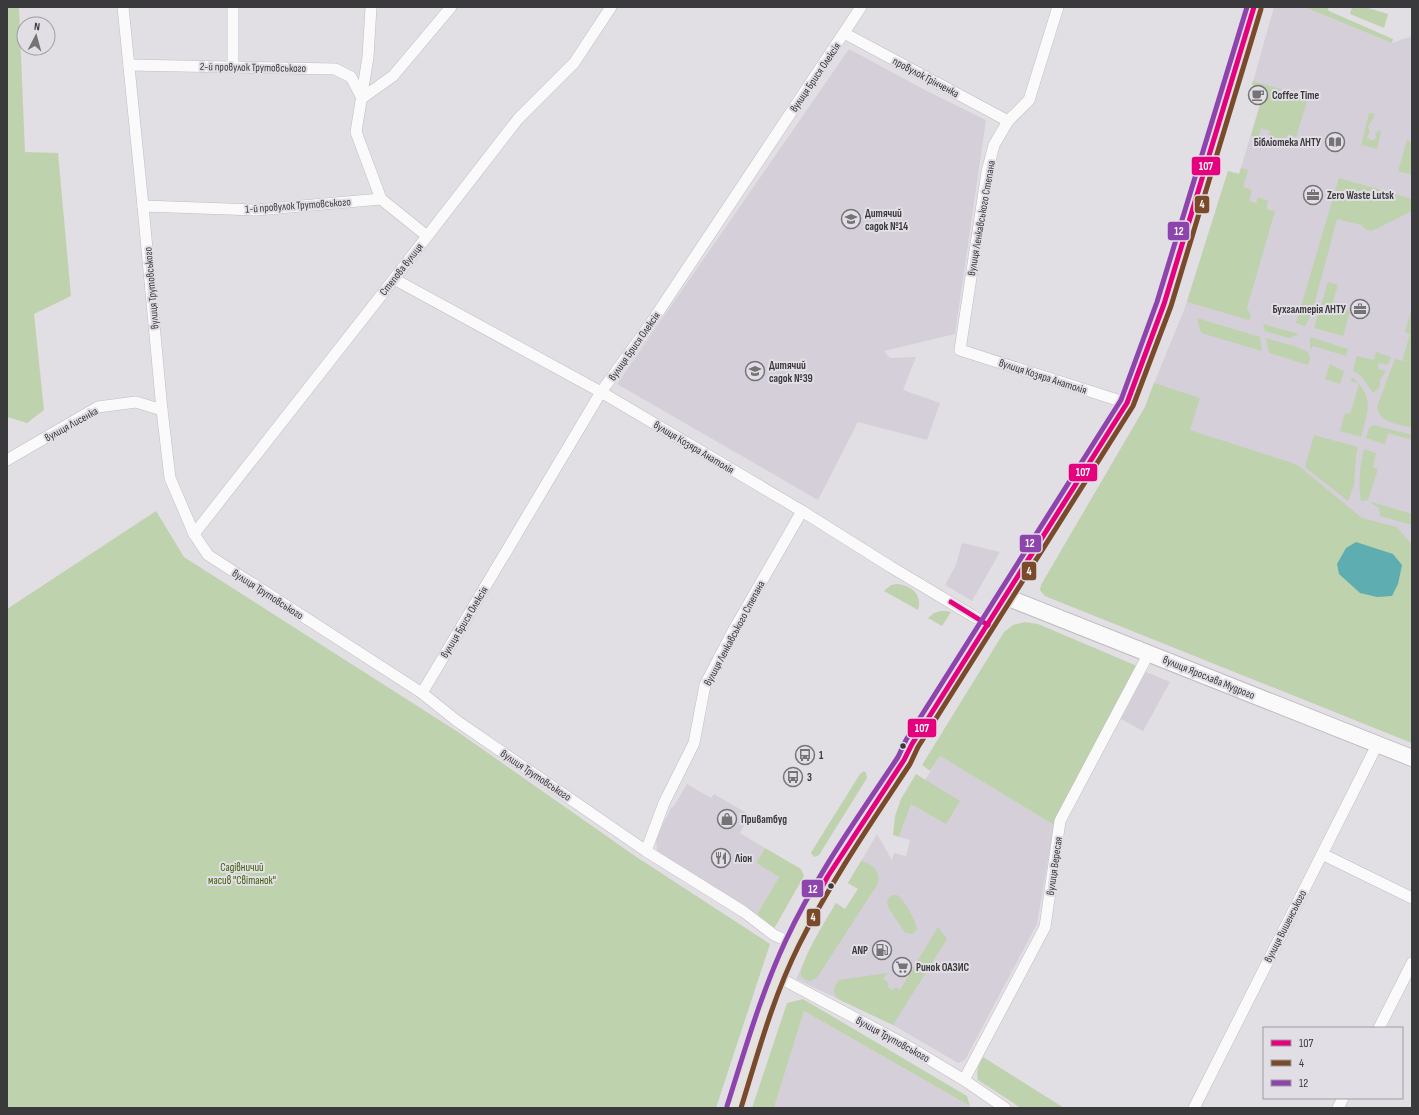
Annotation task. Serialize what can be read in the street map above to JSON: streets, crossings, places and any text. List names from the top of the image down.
{
  "streets": {
    "main road": ["вулиця Ярослава Мудрого"],
    "street": [
      "2-й провулок Трутовського",
      "вулиця Брися Олексія",
      "провулок Грінченка",
      "1-й провулок Трутовського",
      "вулиця Ленкавського Степана",
      "Степова вулиця",
      "вулиця Трутовського",
      "вулиця Козяра Анатолія",
      "вулиця Лисенка",
      "вулиця Вересая",
      "вулиця Вишенського"
    ]
  },
  "crossings": [
    ["2-й провулок Трутовського", "вулиця Трутовського"],
    ["вулиця Брися Олексія", "провулок Грінченка"],
    ["вулиця Брися Олексія", "вулиця Трутовського"],
    ["вулиця Брися Олексія", "вулиця Козяра Анатолія"],
    ["провулок Грінченка", "вулиця Ленкавського Степана"],
    ["1-й провулок Трутовського", "вулиця Трутовського"],
    ["вулиця Ленкавського Степана", "вулиця Трутовського"],
    ["вулиця Ленкавського Степана", "вулиця Козяра Анатолія"],
    ["Степова вулиця", "вулиця Трутовського"],
    ["Степова вулиця", "вулиця Козяра Анатолія"],
    ["вулиця Трутовського", "вулиця Лисенка"],
    ["вулиця Трутовського", "вулиця Вересая"],
    ["вулиця Ярослава Мудрого", "вулиця Вересая"],
    ["вулиця Ярослава Мудрого", "вулиця Вишенського"]
  ],
  "parks": ["Садівничий масив \"Світанок\""],
  "places": {
    "cafe": ["Coffee Time"],
    "library": ["Бібліотека ЛНТУ"],
    "office": ["Zero Waste Lutsk", "Бухгалтерія ЛНТУ"],
    "school or university": ["Дитячий садок №14", "Дитячий садок №39"],
    "bus stop": ["1", "3"],
    "shop": ["Приватбуд"],
    "restaurant": ["Ліон"],
    "fuel station": ["ANP"],
    "supermarket": ["Ринок ОАЗИС"]
  },
  "lines": ["transit line 107", "transit line 12", "transit line 4"],
  "legend": ["107", "4", "12"],
  "north": "top"
}
